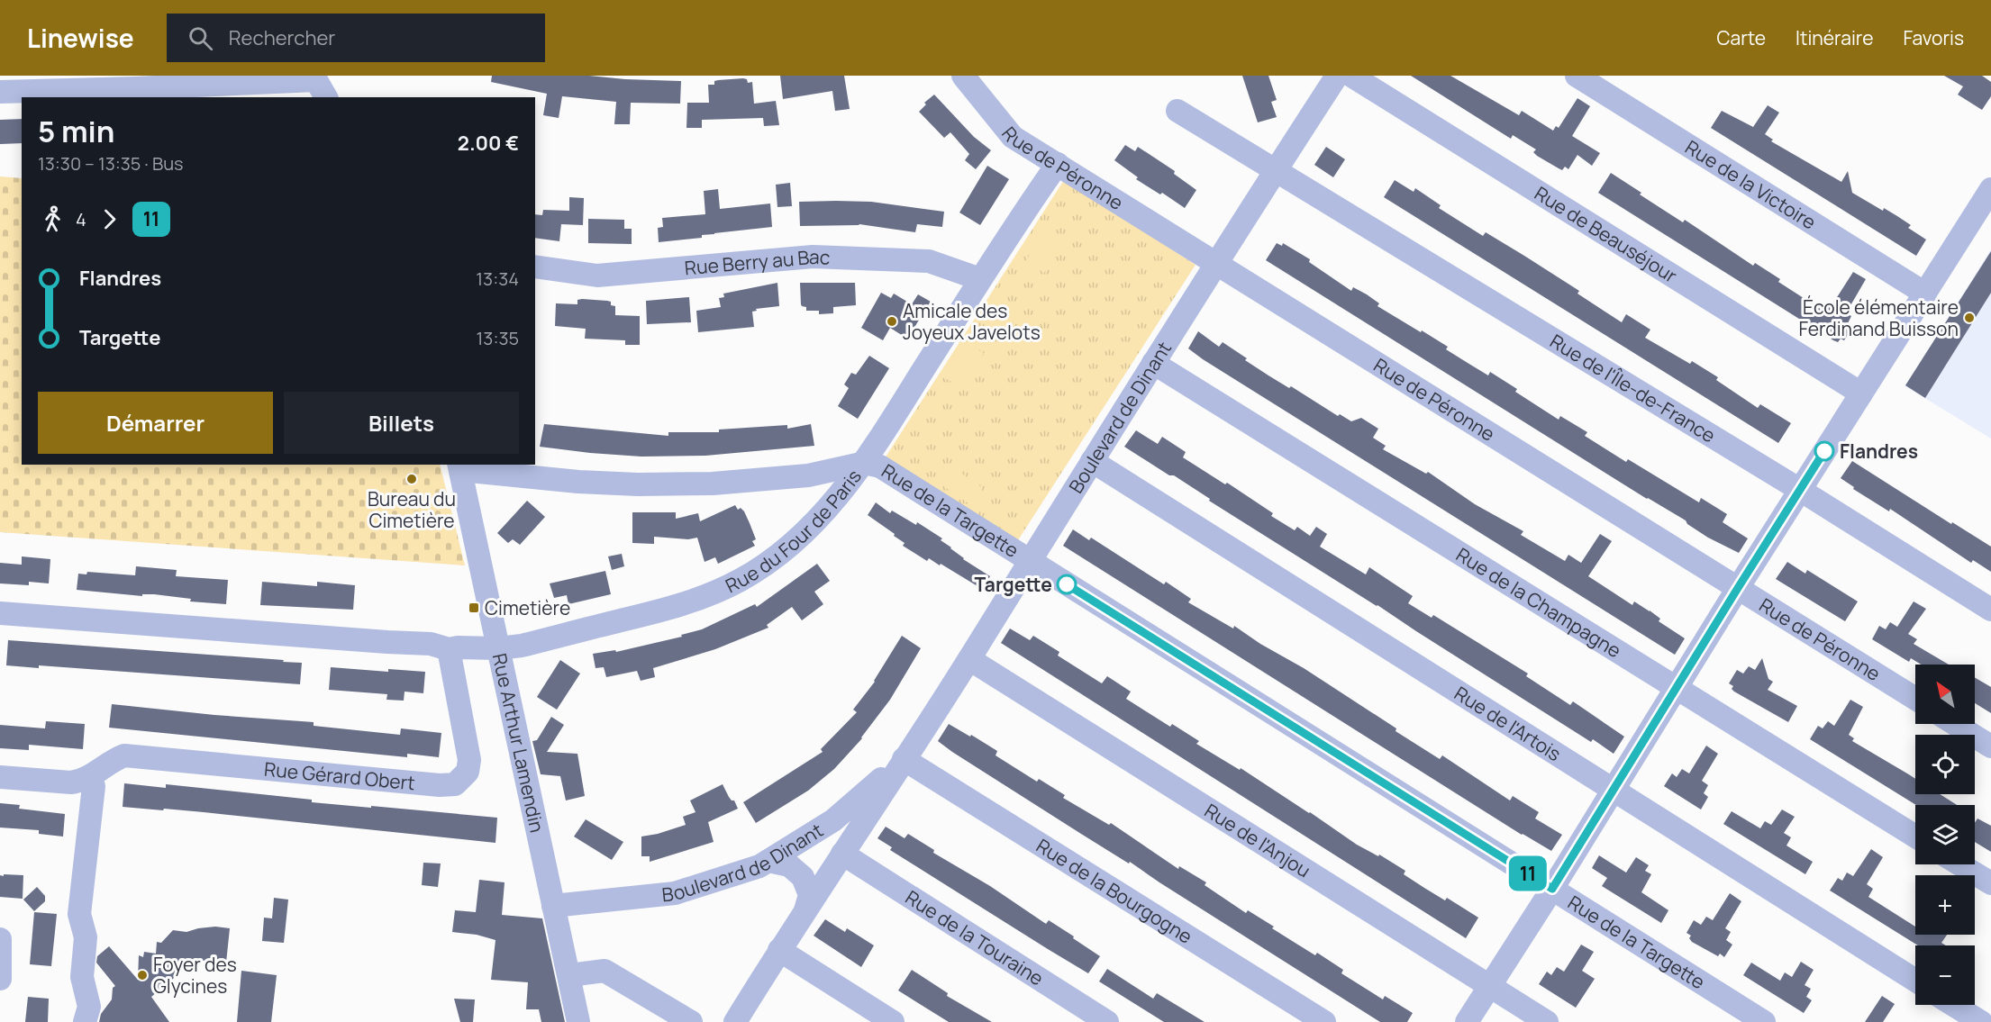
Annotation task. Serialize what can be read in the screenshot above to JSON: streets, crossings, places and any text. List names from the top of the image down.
{
  "streets": {
    "street": [
      "Rue de Péronne",
      "Rue de la Victoire",
      "Rue de Beauséjour",
      "Rue Berry au Bac",
      "Rue de l'Île-de-France",
      "Boulevard de Dinant",
      "Rue de la Targette",
      "Rue du Four de Paris",
      "Rue de la Champagne",
      "Rue de l'Artois",
      "Rue Arthur Lamendin",
      "Rue Gérard Obert",
      "Rue de l'Anjou",
      "Rue de la Bourgogne",
      "Rue de la Touraine"
    ]
  },
  "crossings": [
    ["Rue de Péronne", "Boulevard de Dinant"],
    ["Rue de Péronne", "Rue du Four de Paris"],
    ["Rue Berry au Bac", "Rue du Four de Paris"],
    ["Rue de l'Île-de-France", "Boulevard de Dinant"],
    ["Boulevard de Dinant", "Rue de la Targette"],
    ["Boulevard de Dinant", "Rue de la Champagne"],
    ["Boulevard de Dinant", "Rue de l'Artois"],
    ["Boulevard de Dinant", "Rue Arthur Lamendin"],
    ["Boulevard de Dinant", "Rue de l'Anjou"],
    ["Boulevard de Dinant", "Rue de la Bourgogne"],
    ["Boulevard de Dinant", "Rue de la Touraine"],
    ["Rue de la Targette", "Rue du Four de Paris"],
    ["Rue de la Targette", "Rue Arthur Lamendin"],
    ["Rue du Four de Paris", "Rue Arthur Lamendin"]
  ],
  "places": {
    "other": [
      "École élémentaire Ferdinand Buisson",
      "Amicale des Joyeux Javelots",
      "Flandres",
      "Bureau du Cimetière",
      "Targette",
      "Foyer des Glycines"
    ],
    "transit": ["Cimetière"]
  },
  "lines": ["bus line 11"],
  "north": "top left",
  "page": {
    "header": "Linewise",
    "search": "Rechercher",
    "nav": ["Carte", "Itinéraire", "Favoris"],
    "on_map": "11",
    "heading": ["5 min", "13:30 – 13:35 · Bus", "2.00 €"],
    "legs": ["4", "11"],
    "list": [
      {
        "name": "Flandres",
        "value": "13:34"
      },
      {
        "name": "Targette",
        "value": "13:35"
      }
    ],
    "buttons": ["Démarrer", "Billets"],
    "map_buttons": ["+", "−"]
  }
}
